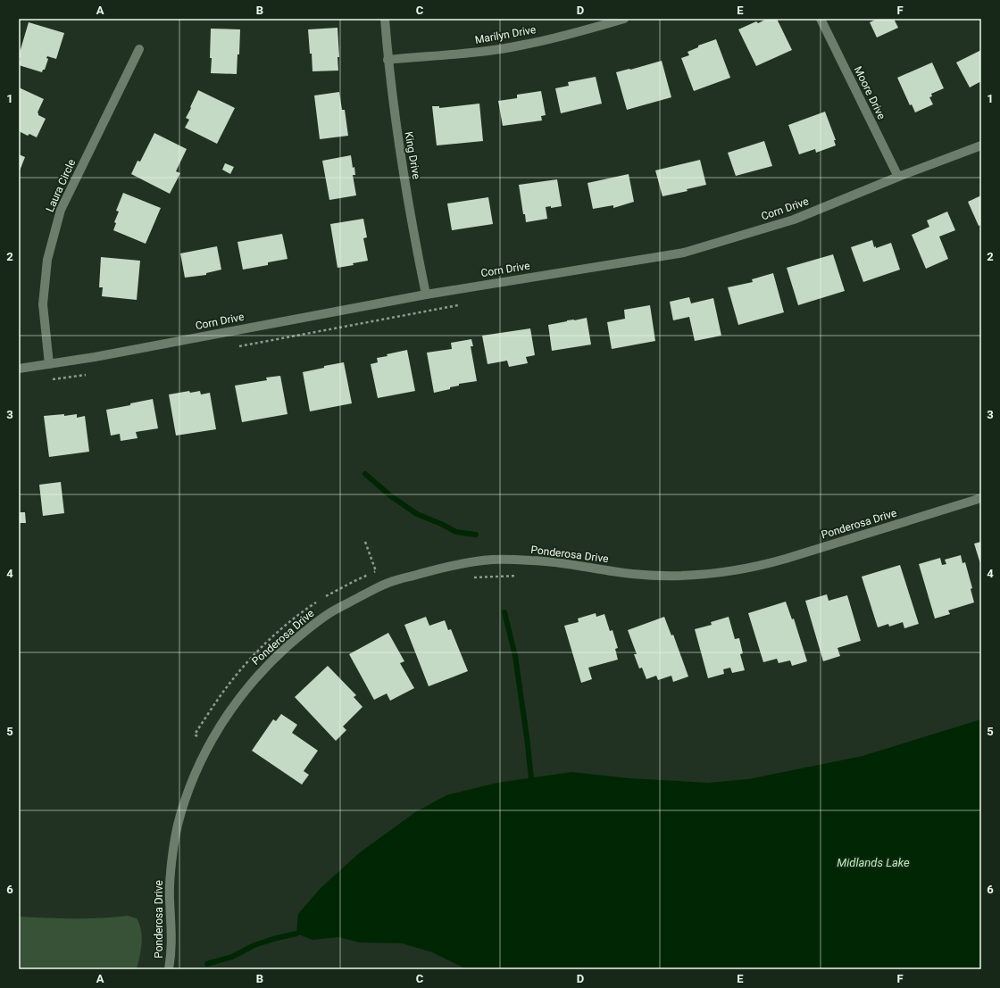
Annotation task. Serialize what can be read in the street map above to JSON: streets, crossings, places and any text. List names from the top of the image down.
{
  "streets": {
    "street": [
      "Marilyn Drive",
      "Moore Drive",
      "King Drive",
      "Laura Circle",
      "Corn Drive",
      "Ponderosa Drive"
    ]
  },
  "crossings": [
    ["Marilyn Drive", "King Drive"],
    ["Moore Drive", "Corn Drive"],
    ["King Drive", "Corn Drive"],
    ["Laura Circle", "Corn Drive"]
  ],
  "water": ["Midlands Lake"],
  "grid": {
    "columns": [
      "A",
      "B",
      "C",
      "D",
      "E",
      "F"
    ],
    "rows": [
      "1",
      "2",
      "3",
      "4",
      "5",
      "6"
    ]
  }
}
